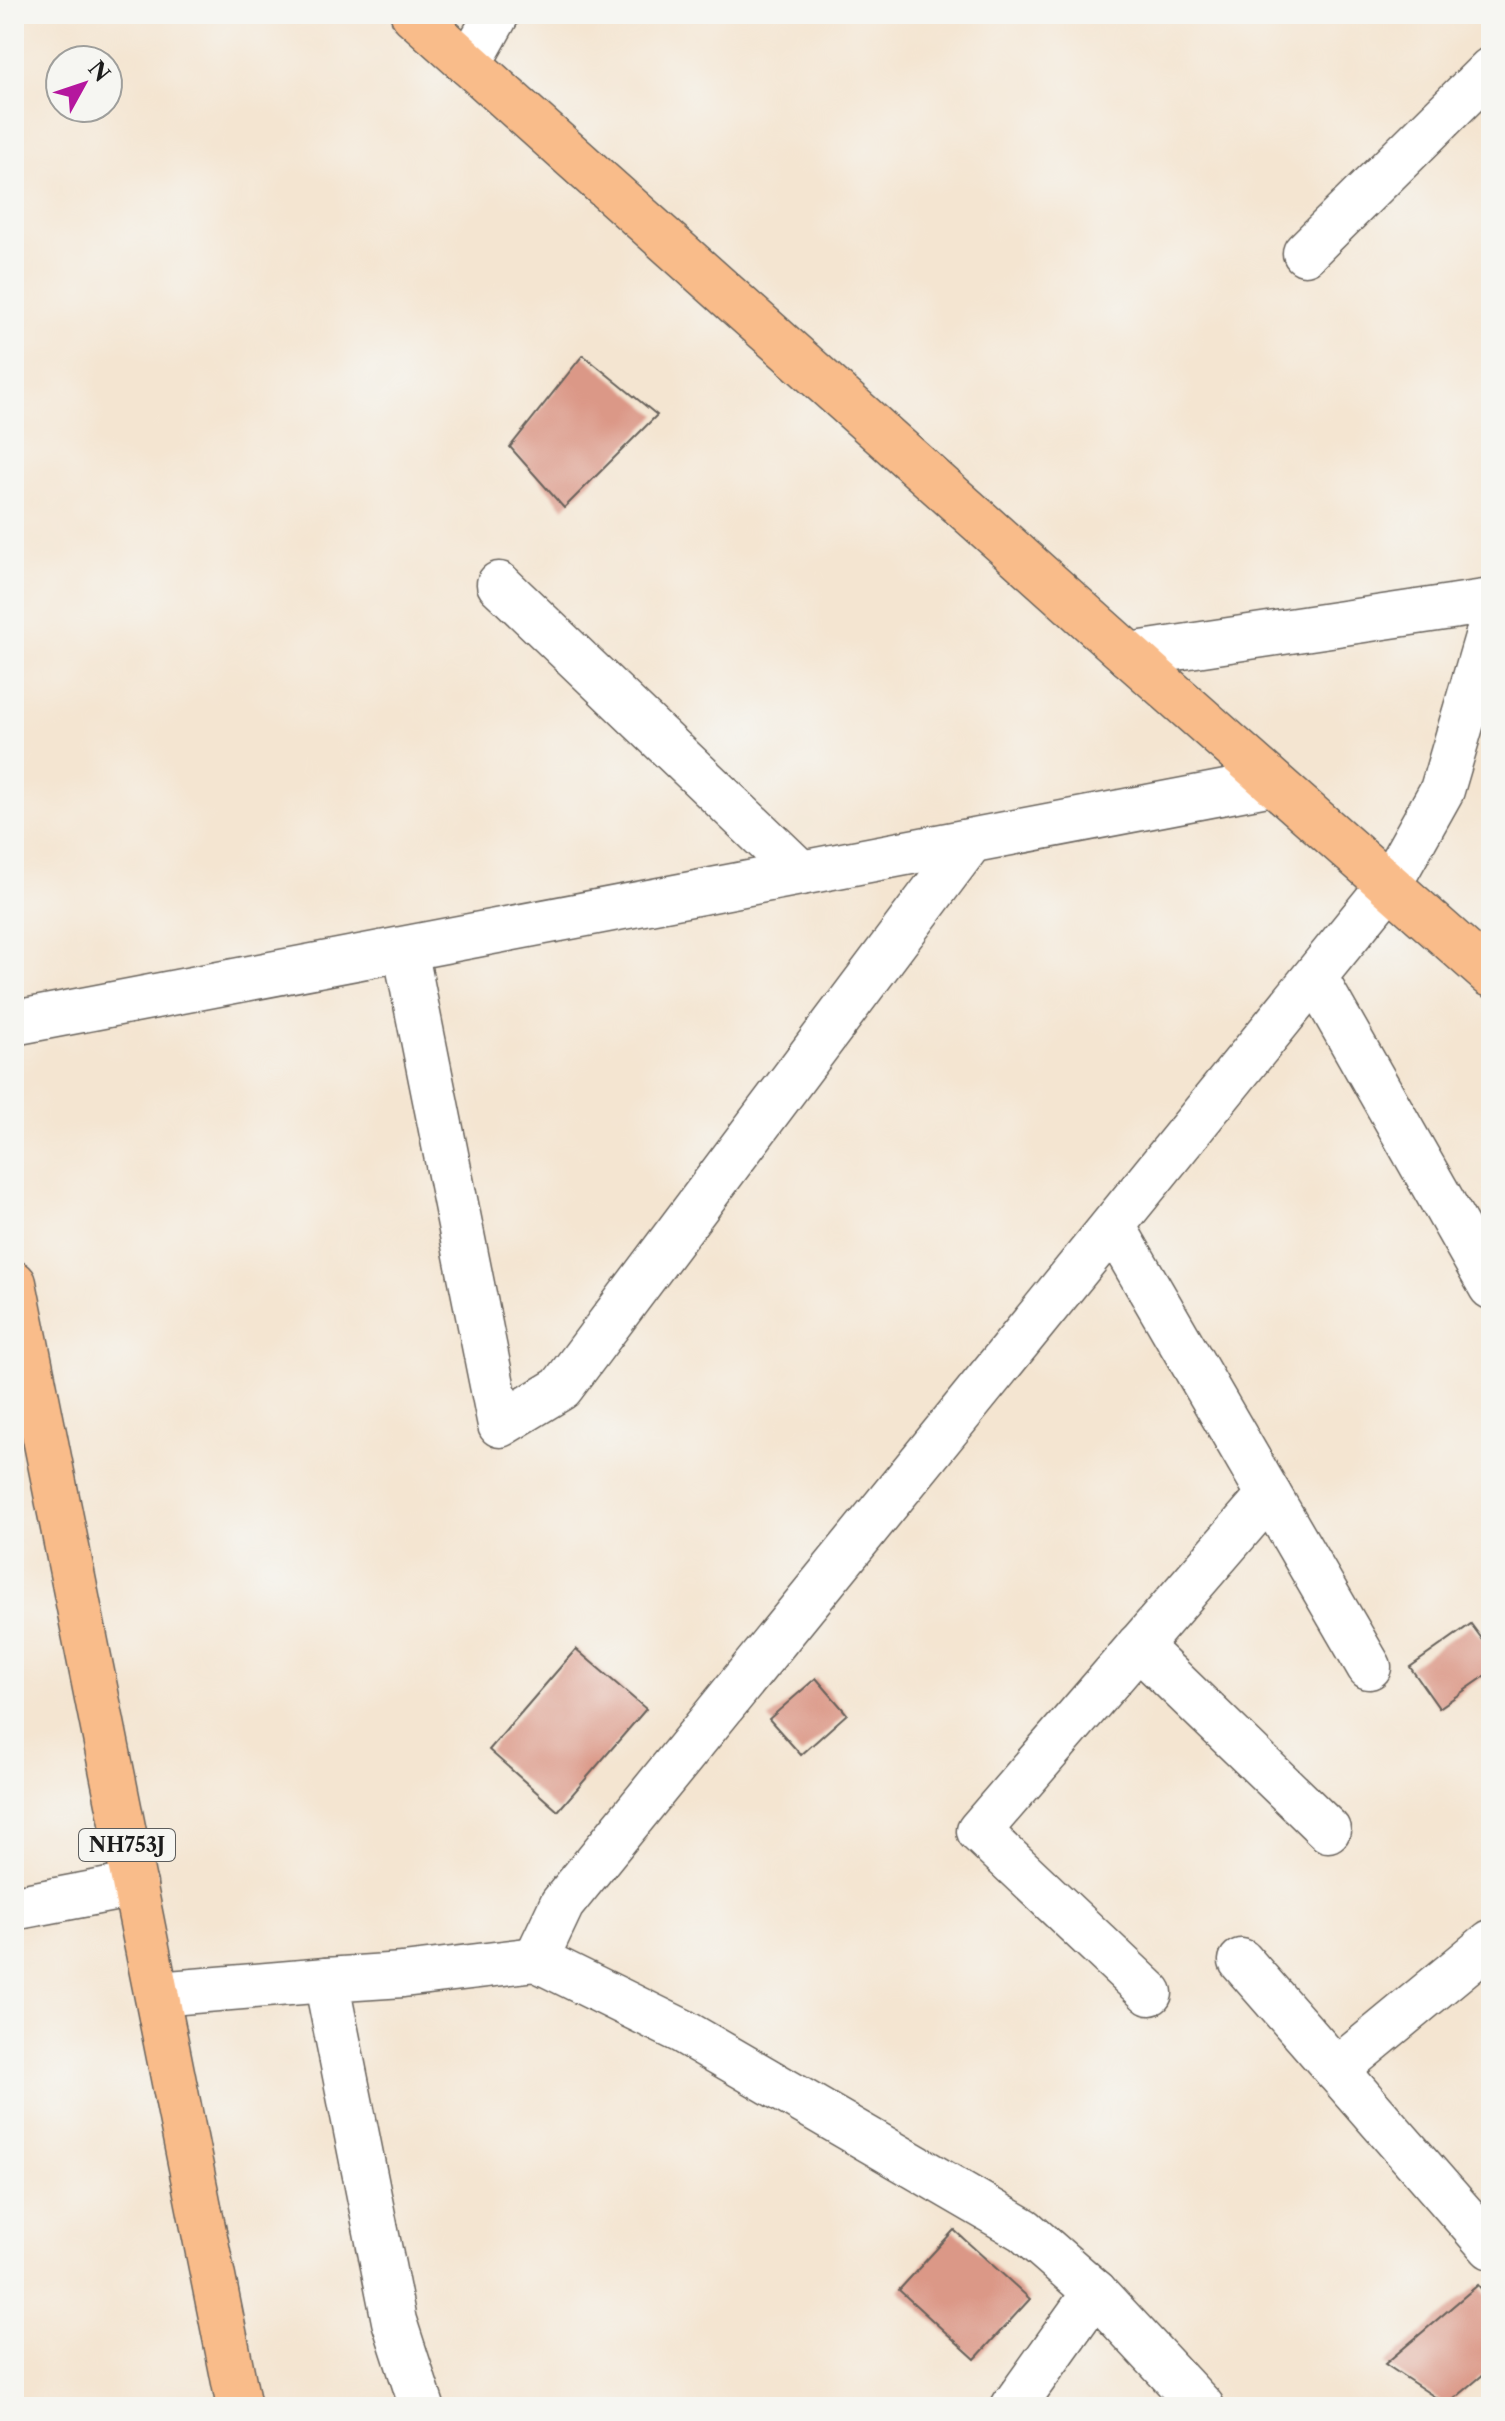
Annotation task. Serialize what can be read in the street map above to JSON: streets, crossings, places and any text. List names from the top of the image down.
{
  "streets": {
    "main road": ["NH753J"]
  },
  "north": "top right"
}
